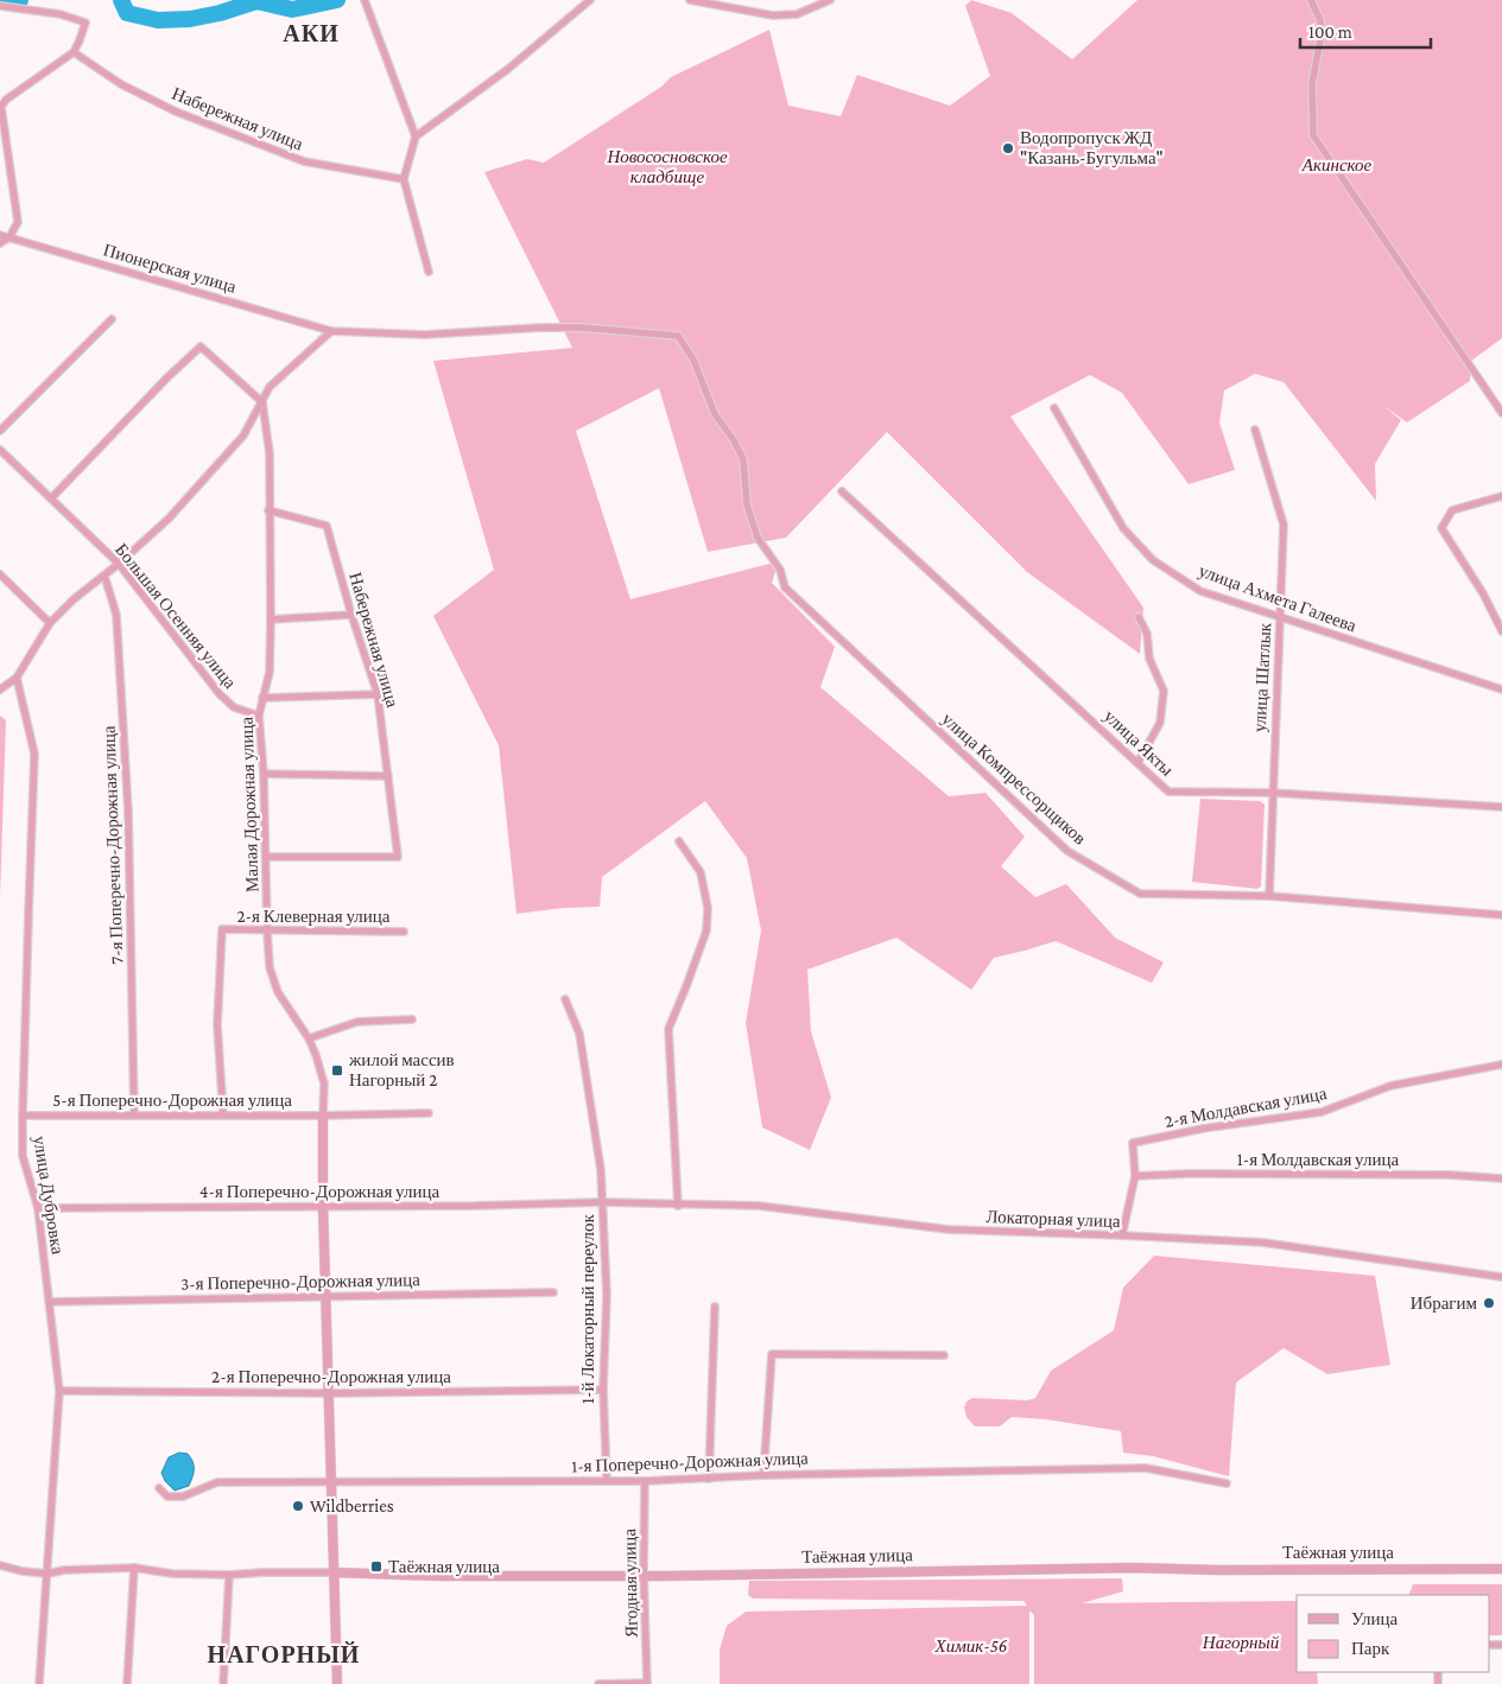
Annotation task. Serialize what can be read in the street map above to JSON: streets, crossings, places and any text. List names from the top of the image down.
{
  "streets": {
    "street": [
      "Набережная улица",
      "Пионерская улица",
      "улица Ахмета Галеева",
      "Большая Осенняя улица",
      "улица Шатлык",
      "улица Якты",
      "улица Компрессорщиков",
      "Малая Дорожная улица",
      "7-я Поперечно-Дорожная улица",
      "2-я Клеверная улица",
      "5-я Поперечно-Дорожная улица",
      "2-я Молдавская улица",
      "1-я Молдавская улица",
      "4-я Поперечно-Дорожная улица",
      "улица Дубровка",
      "Локаторная улица",
      "3-я Поперечно-Дорожная улица",
      "1-й Локаторный переулок",
      "2-я Поперечно-Дорожная улица",
      "1-я Поперечно-Дорожная улица",
      "Таёжная улица",
      "Ягодная улица"
    ]
  },
  "crossings": [
    ["Набережная улица", "Малая Дорожная улица"],
    ["Пионерская улица", "улица Компрессорщиков"],
    ["улица Ахмета Галеева", "улица Шатлык"],
    ["Большая Осенняя улица", "Малая Дорожная улица"],
    ["улица Шатлык", "улица Якты"],
    ["улица Шатлык", "улица Компрессорщиков"],
    ["Малая Дорожная улица", "2-я Клеверная улица"],
    ["Малая Дорожная улица", "5-я Поперечно-Дорожная улица"],
    ["7-я Поперечно-Дорожная улица", "5-я Поперечно-Дорожная улица"],
    ["2-я Клеверная улица", "5-я Поперечно-Дорожная улица"],
    ["5-я Поперечно-Дорожная улица", "улица Дубровка"],
    ["2-я Молдавская улица", "1-я Молдавская улица"],
    ["4-я Поперечно-Дорожная улица", "улица Дубровка"],
    ["4-я Поперечно-Дорожная улица", "Локаторная улица"],
    ["4-я Поперечно-Дорожная улица", "1-й Локаторный переулок"],
    ["улица Дубровка", "3-я Поперечно-Дорожная улица"],
    ["улица Дубровка", "2-я Поперечно-Дорожная улица"],
    ["улица Дубровка", "Таёжная улица"],
    ["Локаторная улица", "1-й Локаторный переулок"],
    ["1-й Локаторный переулок", "2-я Поперечно-Дорожная улица"],
    ["1-й Локаторный переулок", "1-я Поперечно-Дорожная улица"],
    ["1-я Поперечно-Дорожная улица", "Ягодная улица"],
    ["Таёжная улица", "Ягодная улица"]
  ],
  "districts": ["АКИ", "НАГОРНЫЙ"],
  "parks": [
    "Новососновское кладбище",
    "Акинское",
    "Нагорный",
    "Химик-56"
  ],
  "places": {
    "other": ["Водопропуск ЖД \"Казань-Бугульма\"", "Ибрагим", "Wildberries"],
    "transit": ["жилой массив Нагорный 2", "Таёжная улица"]
  },
  "legend": ["Улица", "Парк"],
  "scale_bar": "100 m"
}
